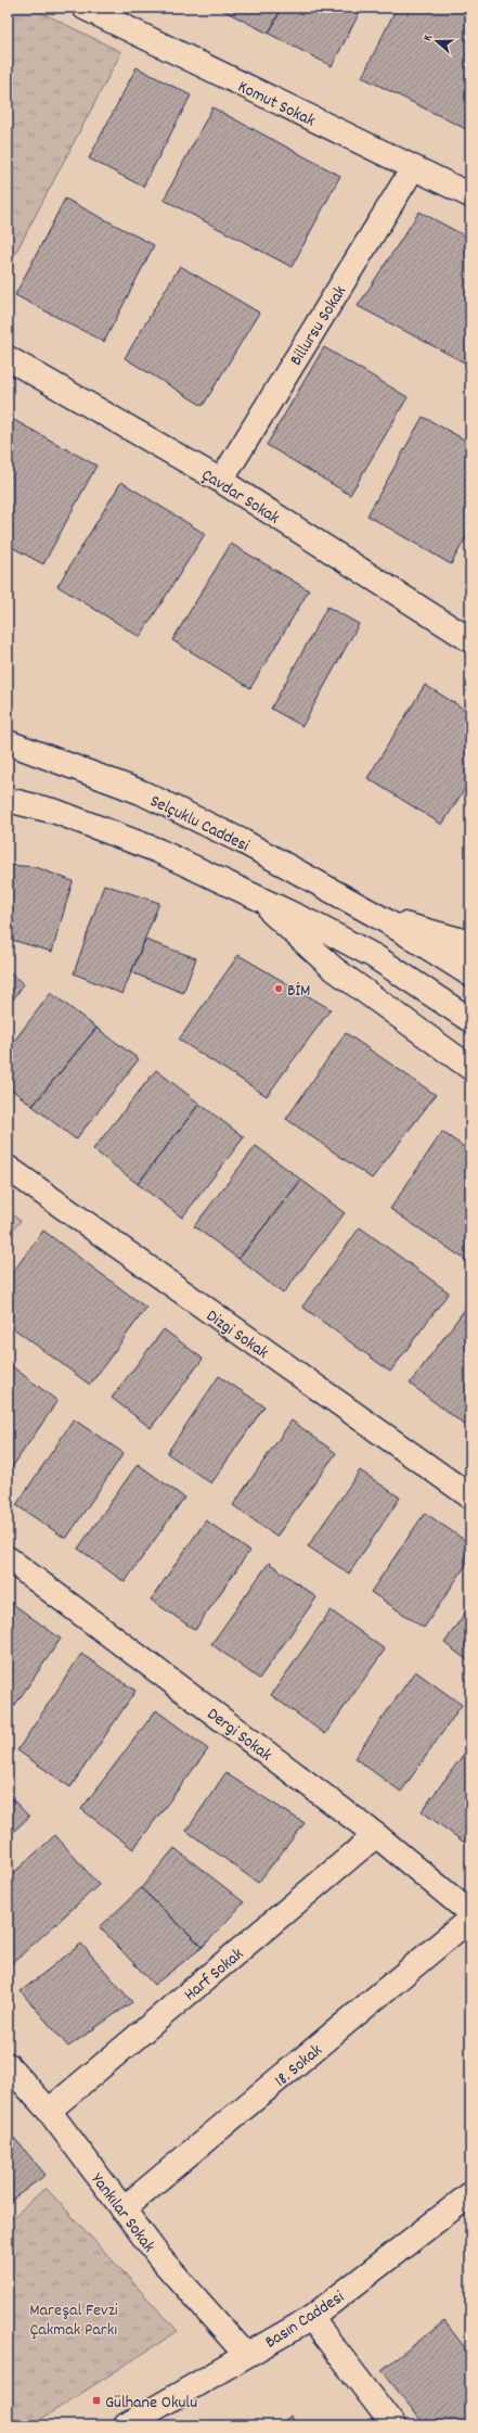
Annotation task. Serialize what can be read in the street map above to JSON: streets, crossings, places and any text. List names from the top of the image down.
{
  "streets": {
    "street": [
      "Komut Sokak",
      "Billursu Sokak",
      "Çavdar Sokak",
      "Selçuklu Caddesi",
      "Dizgi Sokak",
      "Dergi Sokak",
      "Harf Sokak",
      "18. Sokak",
      "Yankılar Sokak",
      "Basın Caddesi"
    ]
  },
  "crossings": [
    ["Komut Sokak", "Billursu Sokak"],
    ["Billursu Sokak", "Çavdar Sokak"],
    ["Dergi Sokak", "Harf Sokak"],
    ["Harf Sokak", "Yankılar Sokak"],
    ["18. Sokak", "Yankılar Sokak"],
    ["Yankılar Sokak", "Basın Caddesi"]
  ],
  "parks": ["Mareşal Fevzi Çakmak Parkı"],
  "places": {
    "other": ["BİM"],
    "transit": ["Gülhane Okulu"]
  },
  "north": "left"
}
